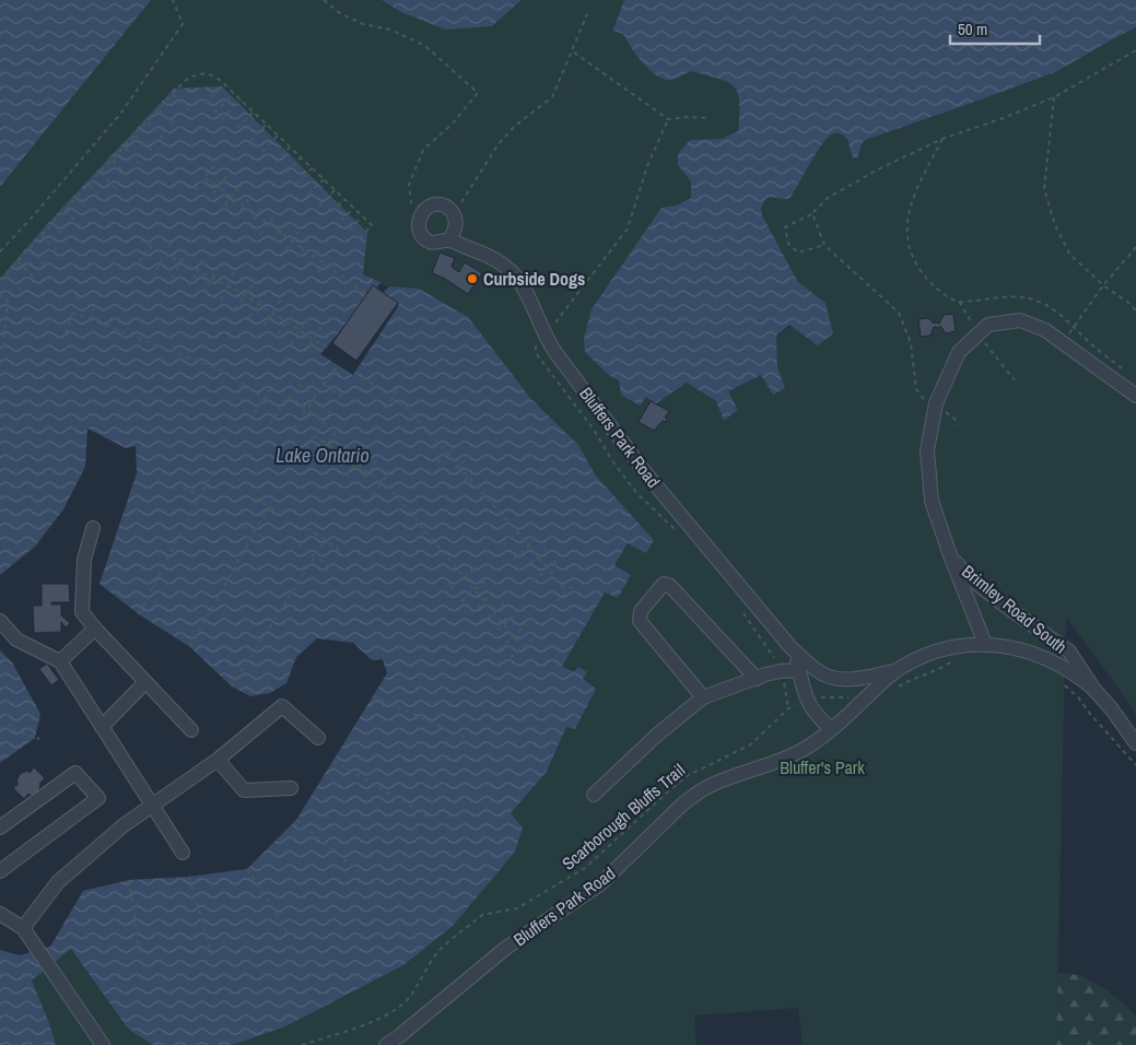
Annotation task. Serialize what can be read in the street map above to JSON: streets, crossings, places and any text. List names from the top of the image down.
{
  "streets": {
    "street": ["Bluffers Park Road", "Brimley Road South"],
    "path": ["Scarborough Bluffs Trail"]
  },
  "crossings": [
    ["Bluffers Park Road", "Brimley Road South"]
  ],
  "water": ["Lake Ontario"],
  "parks": ["Bluffer's Park"],
  "places": ["Curbside Dogs"],
  "scale_bar": "50 m"
}
